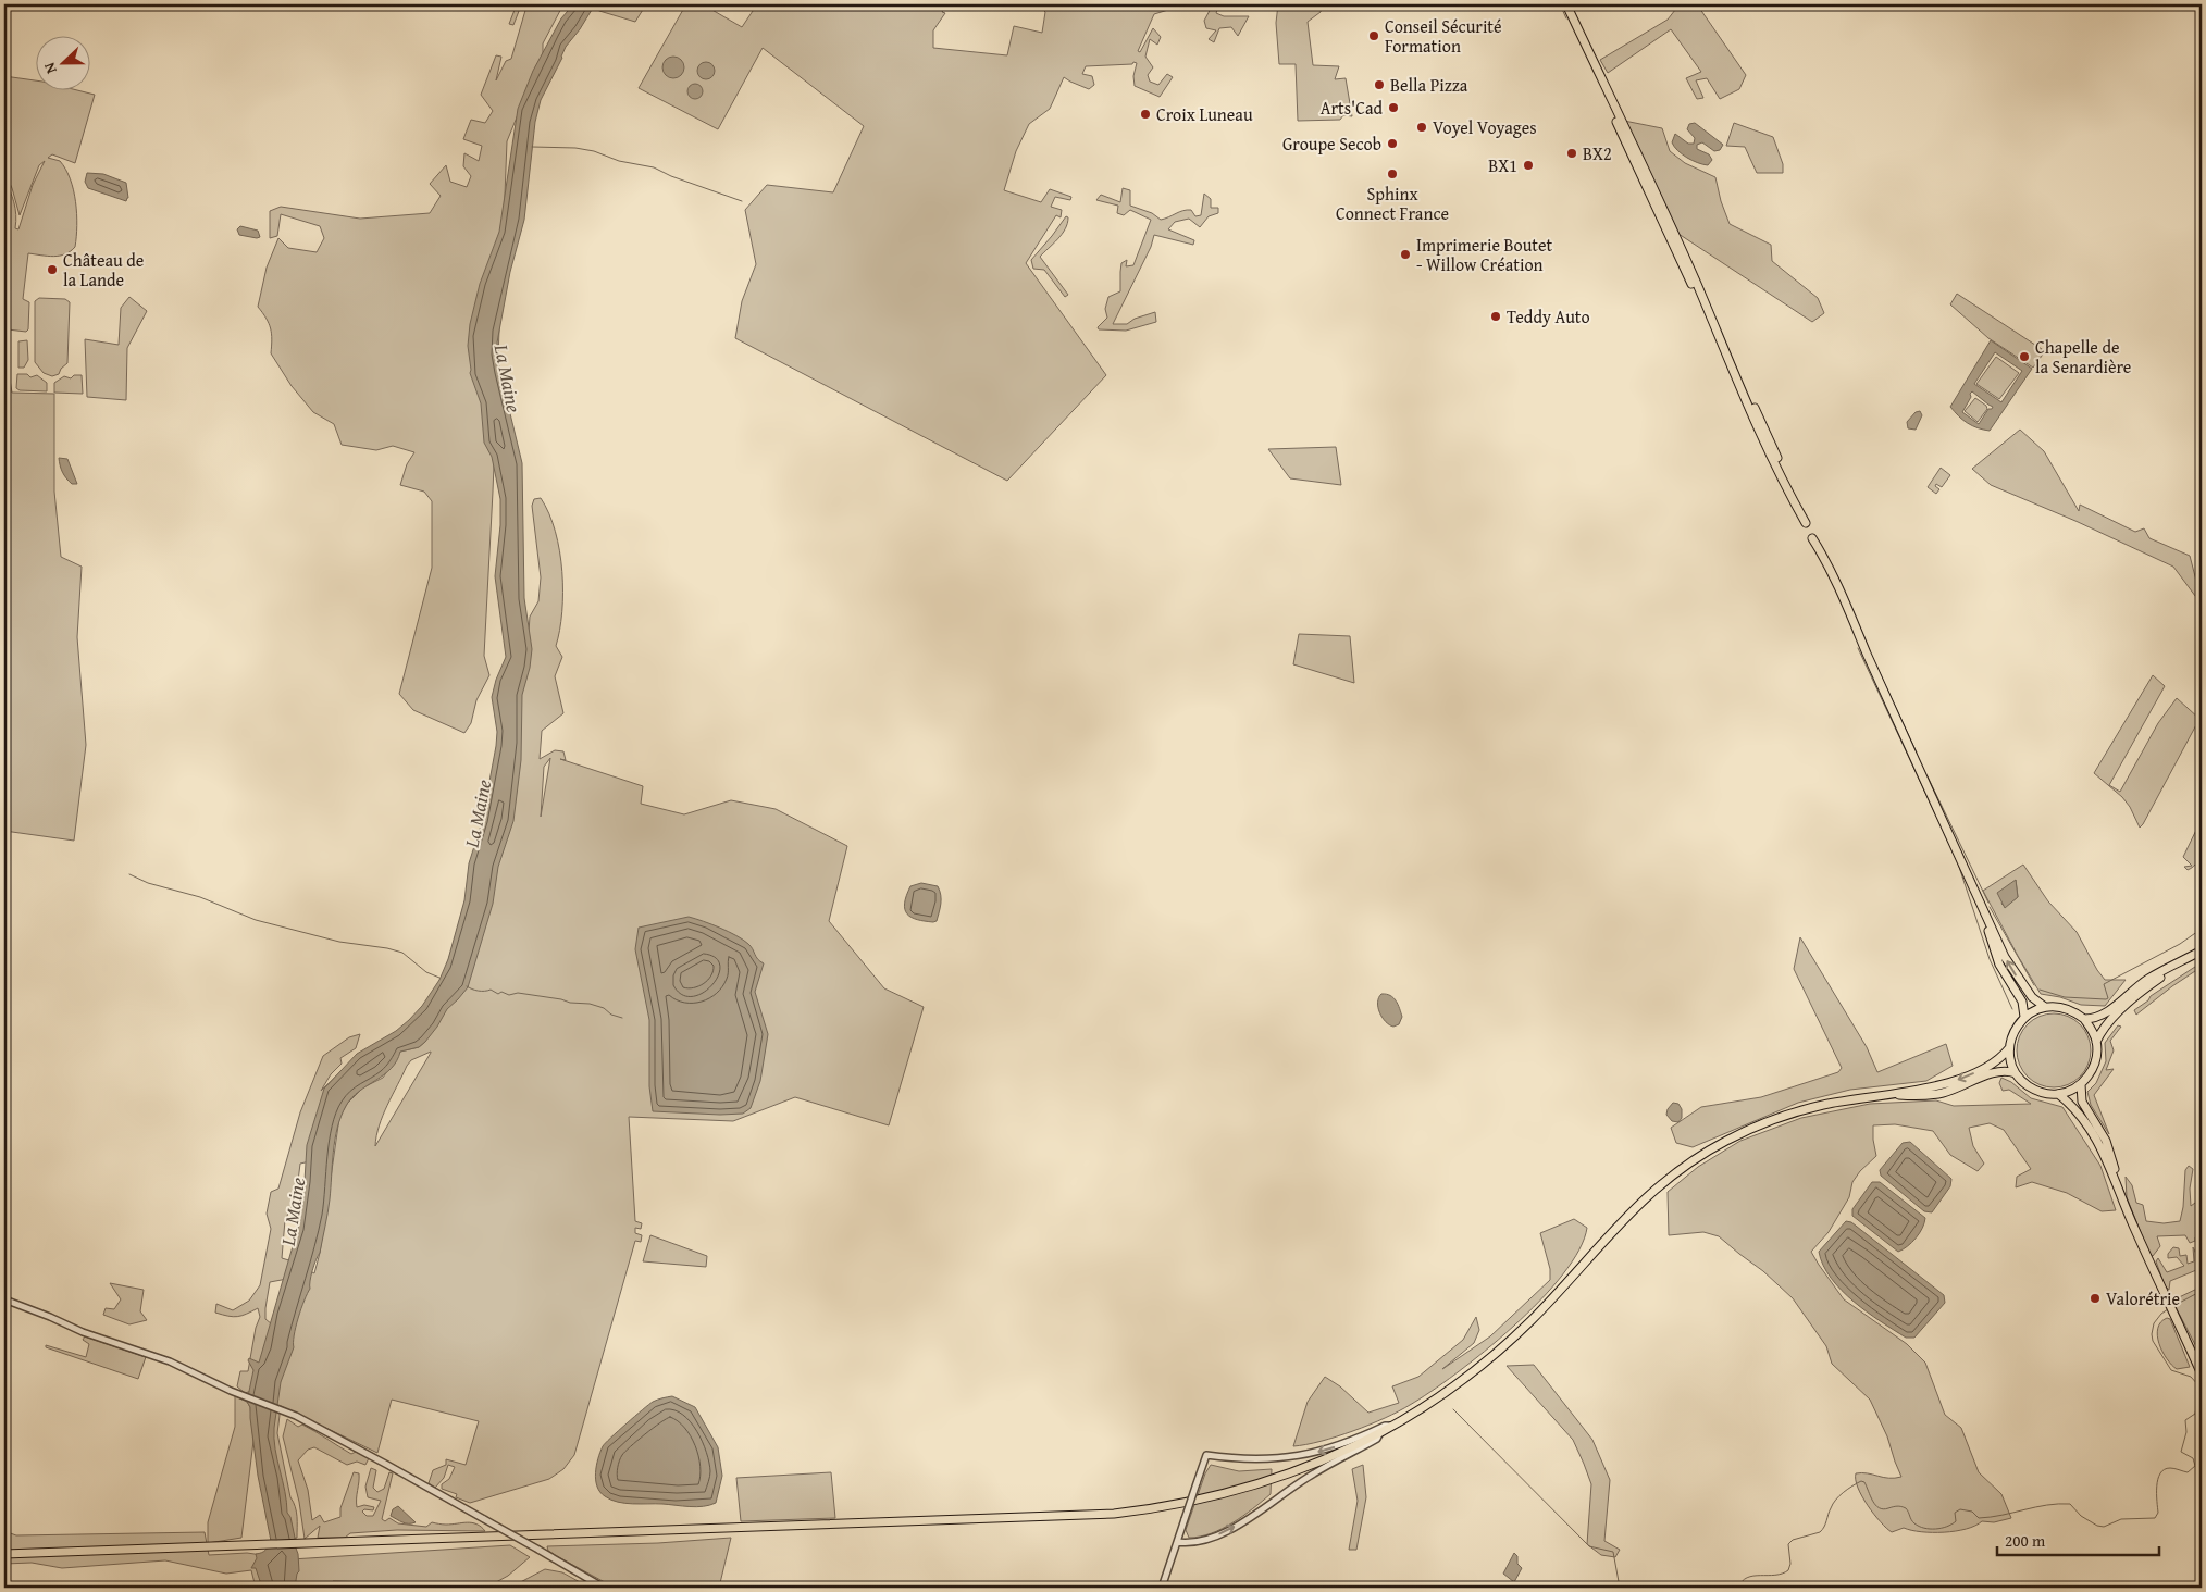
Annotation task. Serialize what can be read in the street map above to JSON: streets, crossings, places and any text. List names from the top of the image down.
{
  "water": ["La Maine"],
  "places": [
    "Conseil Sécurité Formation",
    "Bella Pizza",
    "Arts'Cad",
    "Croix Luneau",
    "Voyel Voyages",
    "Groupe Secob",
    "BX2",
    "BX1",
    "Sphinx Connect France",
    "Imprimerie Boutet - Willow Création",
    "Château de la Lande",
    "Teddy Auto",
    "Chapelle de la Senardière",
    "Valorétrie"
  ],
  "scale_bar": "200 m",
  "north": "left"
}
